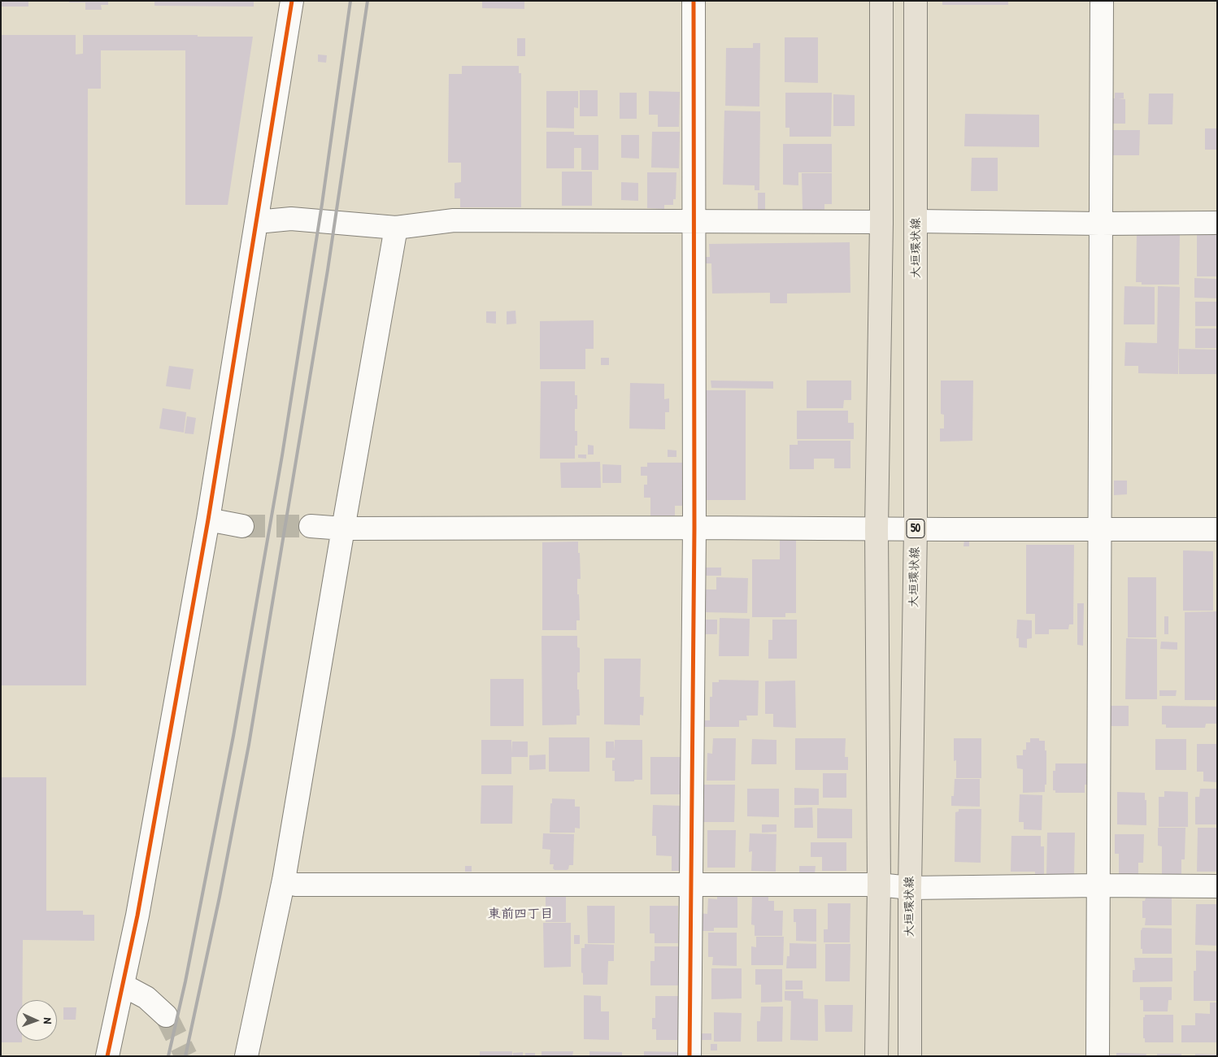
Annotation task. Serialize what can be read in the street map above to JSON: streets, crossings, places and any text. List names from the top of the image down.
{
  "streets": {
    "main road": ["大垣環状線", "50"]
  },
  "districts": ["東前四丁目"],
  "north": "right"
}
